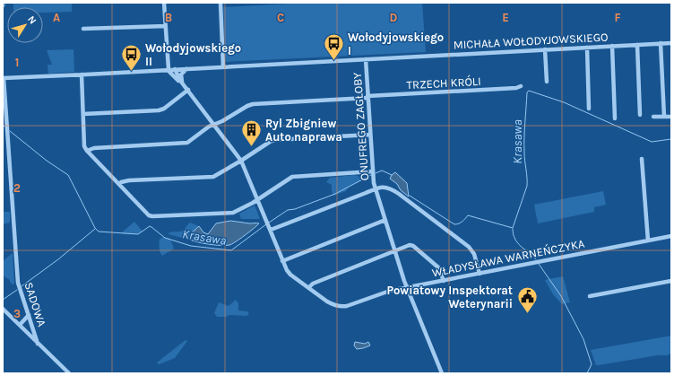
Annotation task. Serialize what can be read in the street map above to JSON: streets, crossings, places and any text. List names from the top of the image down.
{
  "streets": {
    "street": [
      "MICHAŁA WOŁODYJOWSKIEGO",
      "TRZECH KRÓLI",
      "ONUFREGO ZAGŁOBY",
      "WŁADYSŁAWA WARNEŃCZYKA",
      "SADOWA"
    ]
  },
  "crossings": [
    ["MICHAŁA WOŁODYJOWSKIEGO", "ONUFREGO ZAGŁOBY"],
    ["MICHAŁA WOŁODYJOWSKIEGO", "WŁADYSŁAWA WARNEŃCZYKA"],
    ["MICHAŁA WOŁODYJOWSKIEGO", "SADOWA"],
    ["TRZECH KRÓLI", "ONUFREGO ZAGŁOBY"],
    ["TRZECH KRÓLI", "WŁADYSŁAWA WARNEŃCZYKA"],
    ["ONUFREGO ZAGŁOBY", "WŁADYSŁAWA WARNEŃCZYKA"]
  ],
  "water": ["Krasawa"],
  "places": {
    "bus stop": ["Wołodyjowskiego I", "Wołodyjowskiego II"],
    "building": ["Ryl Zbigniew Auto naprawa"],
    "public building": ["Powiatowy Inspektorat Weterynarii"]
  },
  "north": "top right",
  "grid": {
    "columns": [
      "A",
      "B",
      "C",
      "D",
      "E",
      "F"
    ],
    "rows": ["1", "2", "3"]
  }
}
